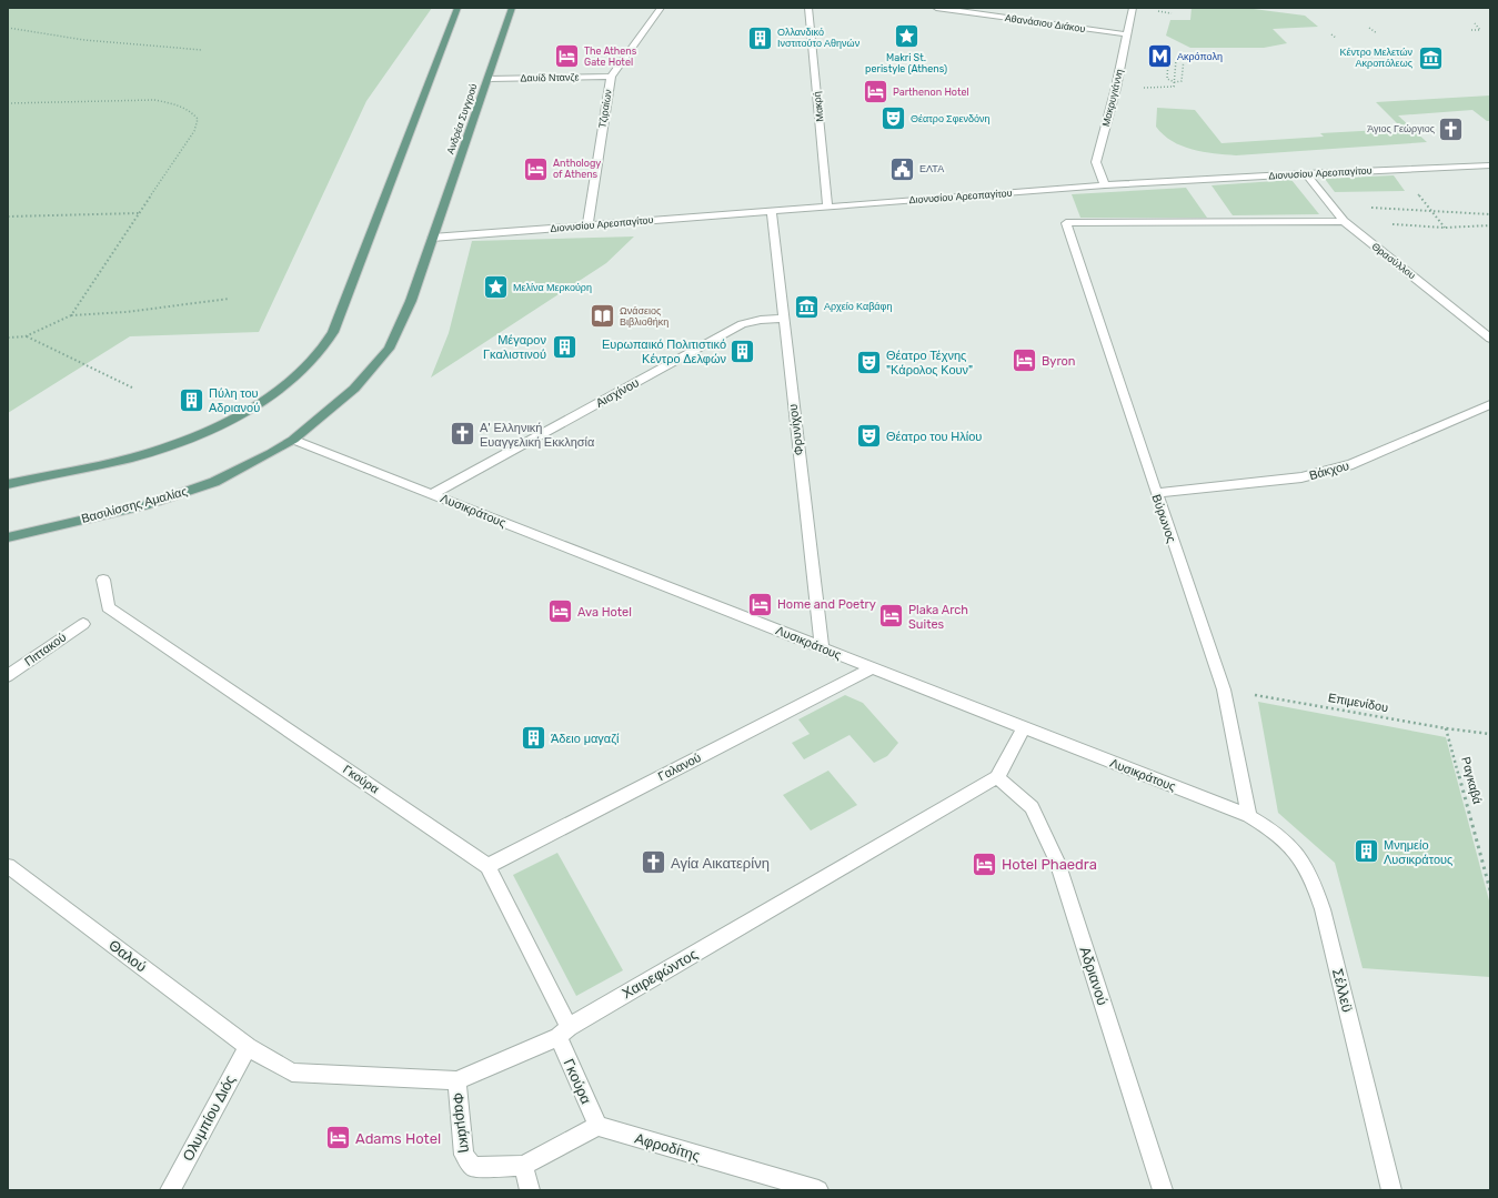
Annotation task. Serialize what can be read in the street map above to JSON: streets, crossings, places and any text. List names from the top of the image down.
{
  "streets": {
    "main road": ["Ανδρέα Συγγρού", "Βασιλίσσης Αμαλίας"],
    "street": [
      "Αθανάσιου Διάκου",
      "Δαυίδ Ντανζε",
      "Μακρυγιάννη",
      "Μακρή",
      "Τζιραίων",
      "Διονυσίου Αρεοπαγίτου",
      "Θρασύλλου",
      "Αισχίνου",
      "Φρυνίχου",
      "Βάκχου",
      "Λυσικράτους",
      "Βύρωνος",
      "Πιττακού",
      "Γαλανού",
      "Γκούρα",
      "Θαλού",
      "Χαιρεφώντος",
      "Αδριανού",
      "Σέλλεϋ",
      "Ολυμπίου Διός",
      "Φαρμάκη",
      "Αφροδίτης"
    ],
    "path": ["Επιμενίδου", "Ραγκαβά"]
  },
  "crossings": [
    ["Αθανάσιου Διάκου", "Μακρυγιάννη"],
    ["Δαυίδ Ντανζε", "Τζιραίων"],
    ["Δαυίδ Ντανζε", "Ανδρέα Συγγρού"],
    ["Μακρυγιάννη", "Διονυσίου Αρεοπαγίτου"],
    ["Μακρή", "Διονυσίου Αρεοπαγίτου"],
    ["Τζιραίων", "Διονυσίου Αρεοπαγίτου"],
    ["Ανδρέα Συγγρού", "Διονυσίου Αρεοπαγίτου"],
    ["Ανδρέα Συγγρού", "Βασιλίσσης Αμαλίας"],
    ["Διονυσίου Αρεοπαγίτου", "Θρασύλλου"],
    ["Διονυσίου Αρεοπαγίτου", "Φρυνίχου"],
    ["Διονυσίου Αρεοπαγίτου", "Βασιλίσσης Αμαλίας"],
    ["Θρασύλλου", "Βύρωνος"],
    ["Αισχίνου", "Φρυνίχου"],
    ["Αισχίνου", "Λυσικράτους"],
    ["Φρυνίχου", "Λυσικράτους"],
    ["Βάκχου", "Βύρωνος"],
    ["Βασιλίσσης Αμαλίας", "Λυσικράτους"],
    ["Λυσικράτους", "Βύρωνος"],
    ["Λυσικράτους", "Γαλανού"],
    ["Λυσικράτους", "Σέλλεϋ"],
    ["Βύρωνος", "Επιμενίδου"],
    ["Βύρωνος", "Σέλλεϋ"],
    ["Επιμενίδου", "Ραγκαβά"],
    ["Γαλανού", "Γκούρα"],
    ["Γκούρα", "Χαιρεφώντος"],
    ["Γκούρα", "Αφροδίτης"],
    ["Θαλού", "Χαιρεφώντος"],
    ["Θαλού", "Ολυμπίου Διός"],
    ["Χαιρεφώντος", "Αδριανού"],
    ["Χαιρεφώντος", "Ολυμπίου Διός"],
    ["Χαιρεφώντος", "Φαρμάκη"]
  ],
  "places": {
    "place": ["Makri St. peristyle (Athens)", "Μελίνα Μερκούρη"],
    "building": [
      "Ολλανδικό Ινστιτούτο Αθηνών",
      "Μέγαρον Γκαλιστινού",
      "Ευρωπαικό Πολιτιστικό Κέντρο Δελφών",
      "Πύλη του Αδριανού",
      "Άδειο μαγαζί",
      "Μνημείο Λυσικράτους"
    ],
    "hotel": [
      "The Athens Gate Hotel",
      "Parthenon Hotel",
      "Anthology of Athens",
      "Byron",
      "Home and Poetry",
      "Ava Hotel",
      "Plaka Arch Suites",
      "Hotel Phaedra",
      "Adams Hotel"
    ],
    "metro station": ["Ακρόπολη"],
    "museum": ["Κέντρο Μελετών Ακροπόλεως", "Αρχείο Καβάφη"],
    "theatre": ["Θέατρο Σφενδόνη", "Θέατρο Τέχνης \"Κάρολος Κουν\"", "Θέατρο του Ηλίου"],
    "church": ["Άγιος Γεώργιος", "Α' Ελληνική Ευαγγελική Εκκλησία", "Αγία Αικατερίνη"],
    "public building": ["ΕΛΤΑ"],
    "library": ["Ωνάσειος Βιβλιοθήκη"]
  }
}
